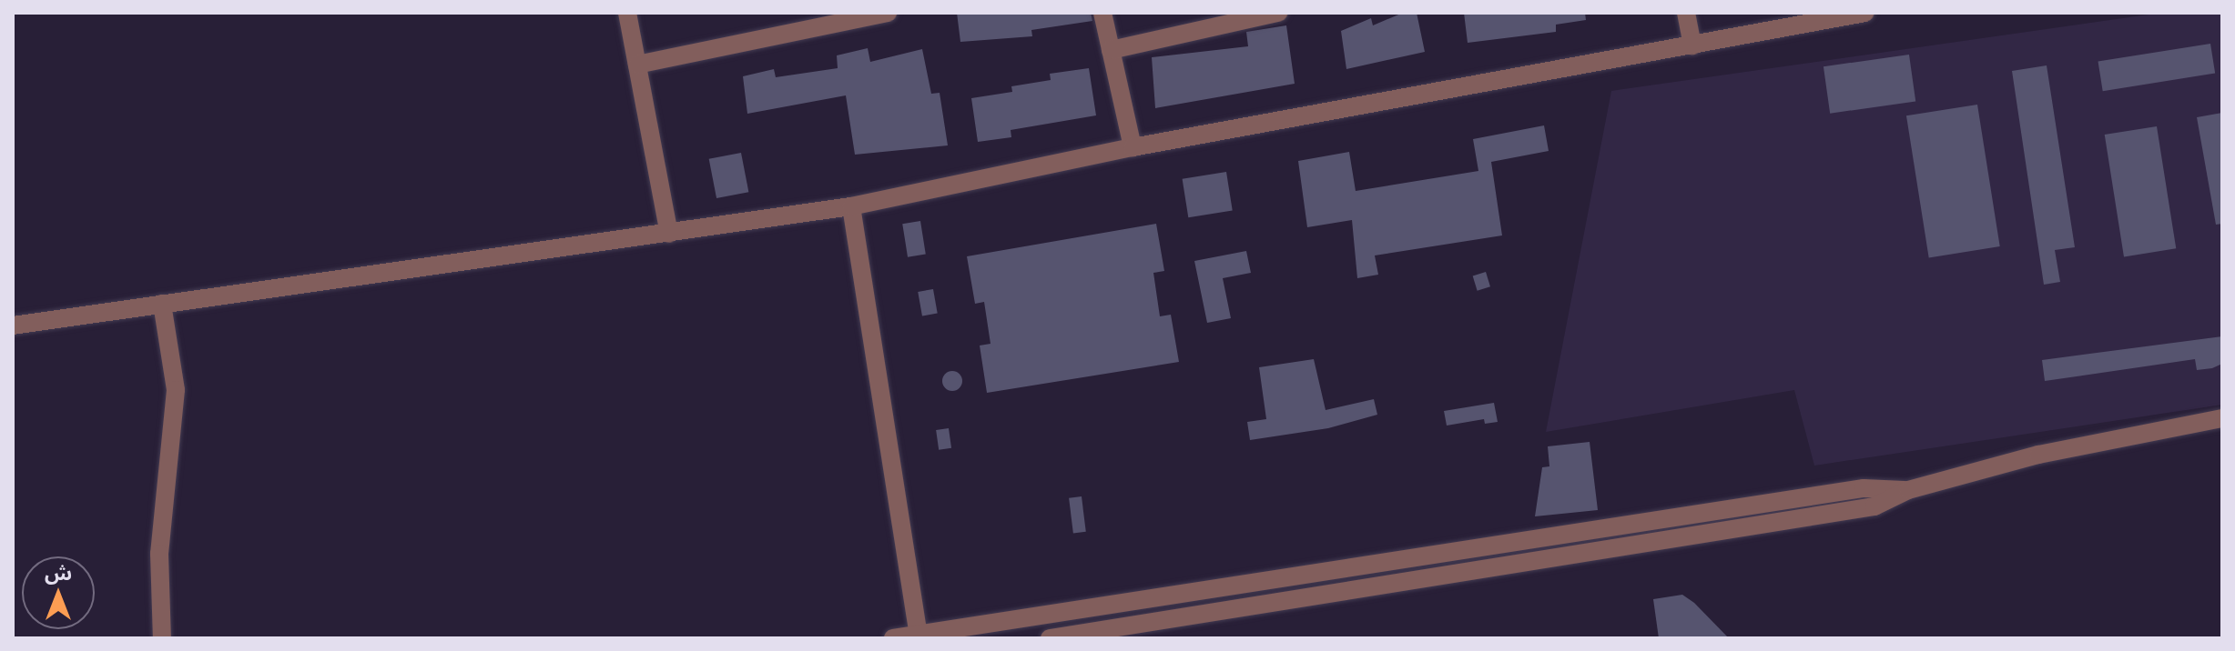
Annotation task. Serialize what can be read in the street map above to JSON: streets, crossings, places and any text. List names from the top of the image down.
{
  "north": "top"
}
